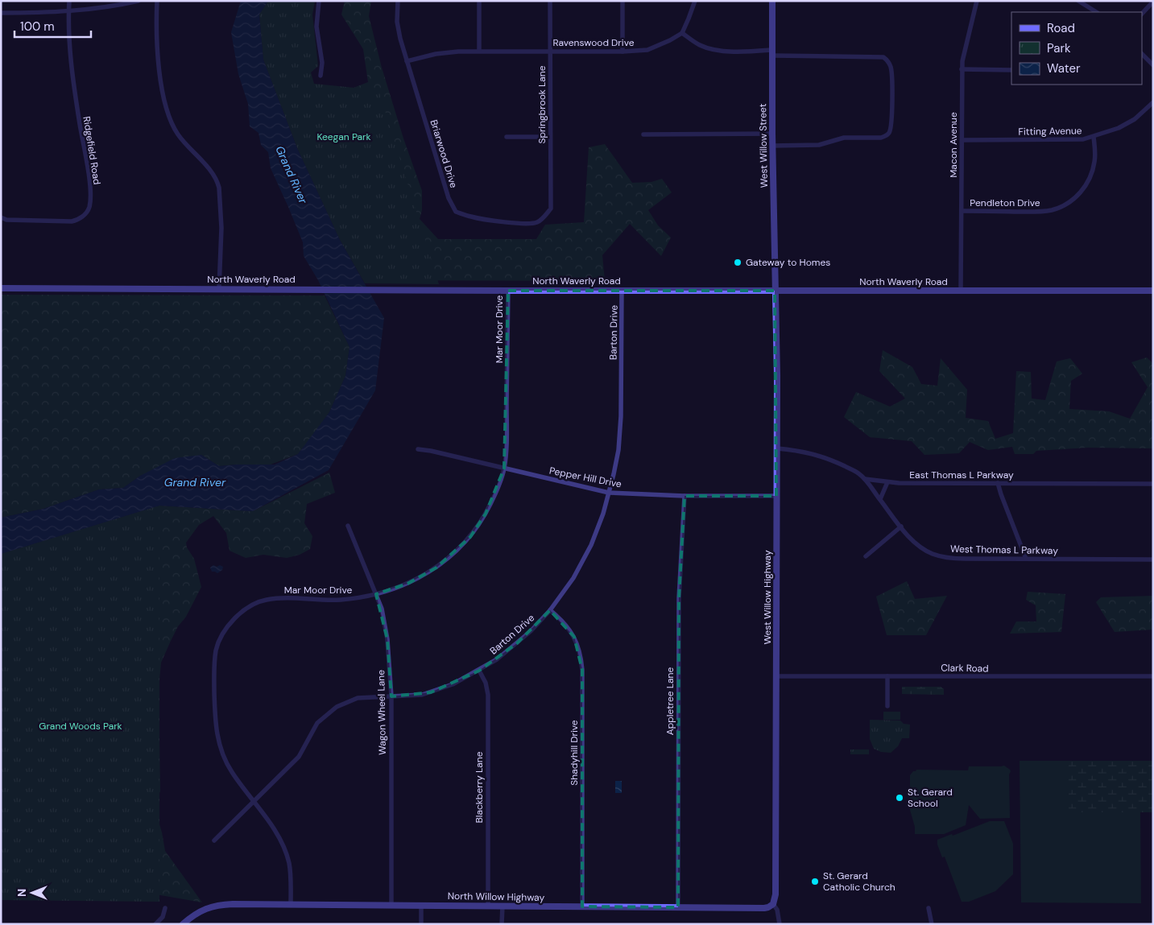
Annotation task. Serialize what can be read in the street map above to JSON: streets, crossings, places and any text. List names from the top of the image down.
{
  "streets": {
    "street": [
      "Ravenswood Drive",
      "Springbrook Lane",
      "Fitting Avenue",
      "Macon Avenue",
      "West Willow Street",
      "Ridgefield Road",
      "Briarwood Drive",
      "Pendleton Drive",
      "North Waverly Road",
      "Mar Moor Drive",
      "Barton Drive",
      "East Thomas L Parkway",
      "Pepper Hill Drive",
      "West Thomas L Parkway",
      "West Willow Highway",
      "Clark Road",
      "Appletree Lane",
      "Wagon Wheel Lane",
      "Shadyhill Drive",
      "Blackberry Lane",
      "North Willow Highway"
    ]
  },
  "crossings": [
    ["Ravenswood Drive", "Springbrook Lane"],
    ["Ravenswood Drive", "Briarwood Drive"],
    ["Springbrook Lane", "Briarwood Drive"],
    ["Fitting Avenue", "Macon Avenue"],
    ["Fitting Avenue", "Pendleton Drive"],
    ["Macon Avenue", "Pendleton Drive"],
    ["Macon Avenue", "North Waverly Road"],
    ["West Willow Street", "North Waverly Road"],
    ["West Willow Street", "West Willow Highway"],
    ["North Waverly Road", "Mar Moor Drive"],
    ["North Waverly Road", "Barton Drive"],
    ["North Waverly Road", "West Willow Highway"],
    ["Mar Moor Drive", "Barton Drive"],
    ["Mar Moor Drive", "Pepper Hill Drive"],
    ["Mar Moor Drive", "Wagon Wheel Lane"],
    ["Mar Moor Drive", "North Willow Highway"],
    ["Barton Drive", "Pepper Hill Drive"],
    ["Barton Drive", "Wagon Wheel Lane"],
    ["Barton Drive", "Shadyhill Drive"],
    ["Barton Drive", "Blackberry Lane"],
    ["East Thomas L Parkway", "West Thomas L Parkway"],
    ["East Thomas L Parkway", "West Willow Highway"],
    ["Pepper Hill Drive", "West Willow Highway"],
    ["Pepper Hill Drive", "Appletree Lane"],
    ["West Willow Highway", "Clark Road"],
    ["West Willow Highway", "North Willow Highway"],
    ["Appletree Lane", "North Willow Highway"],
    ["Wagon Wheel Lane", "North Willow Highway"],
    ["Shadyhill Drive", "North Willow Highway"],
    ["Blackberry Lane", "North Willow Highway"]
  ],
  "water": ["Grand River"],
  "parks": ["Keegan Park", "Grand Woods Park"],
  "places": ["Gateway to Homes", "St. Gerard School", "St. Gerard Catholic Church"],
  "legend": ["Road", "Park", "Water"],
  "scale_bar": "100 m",
  "north": "left"
}
